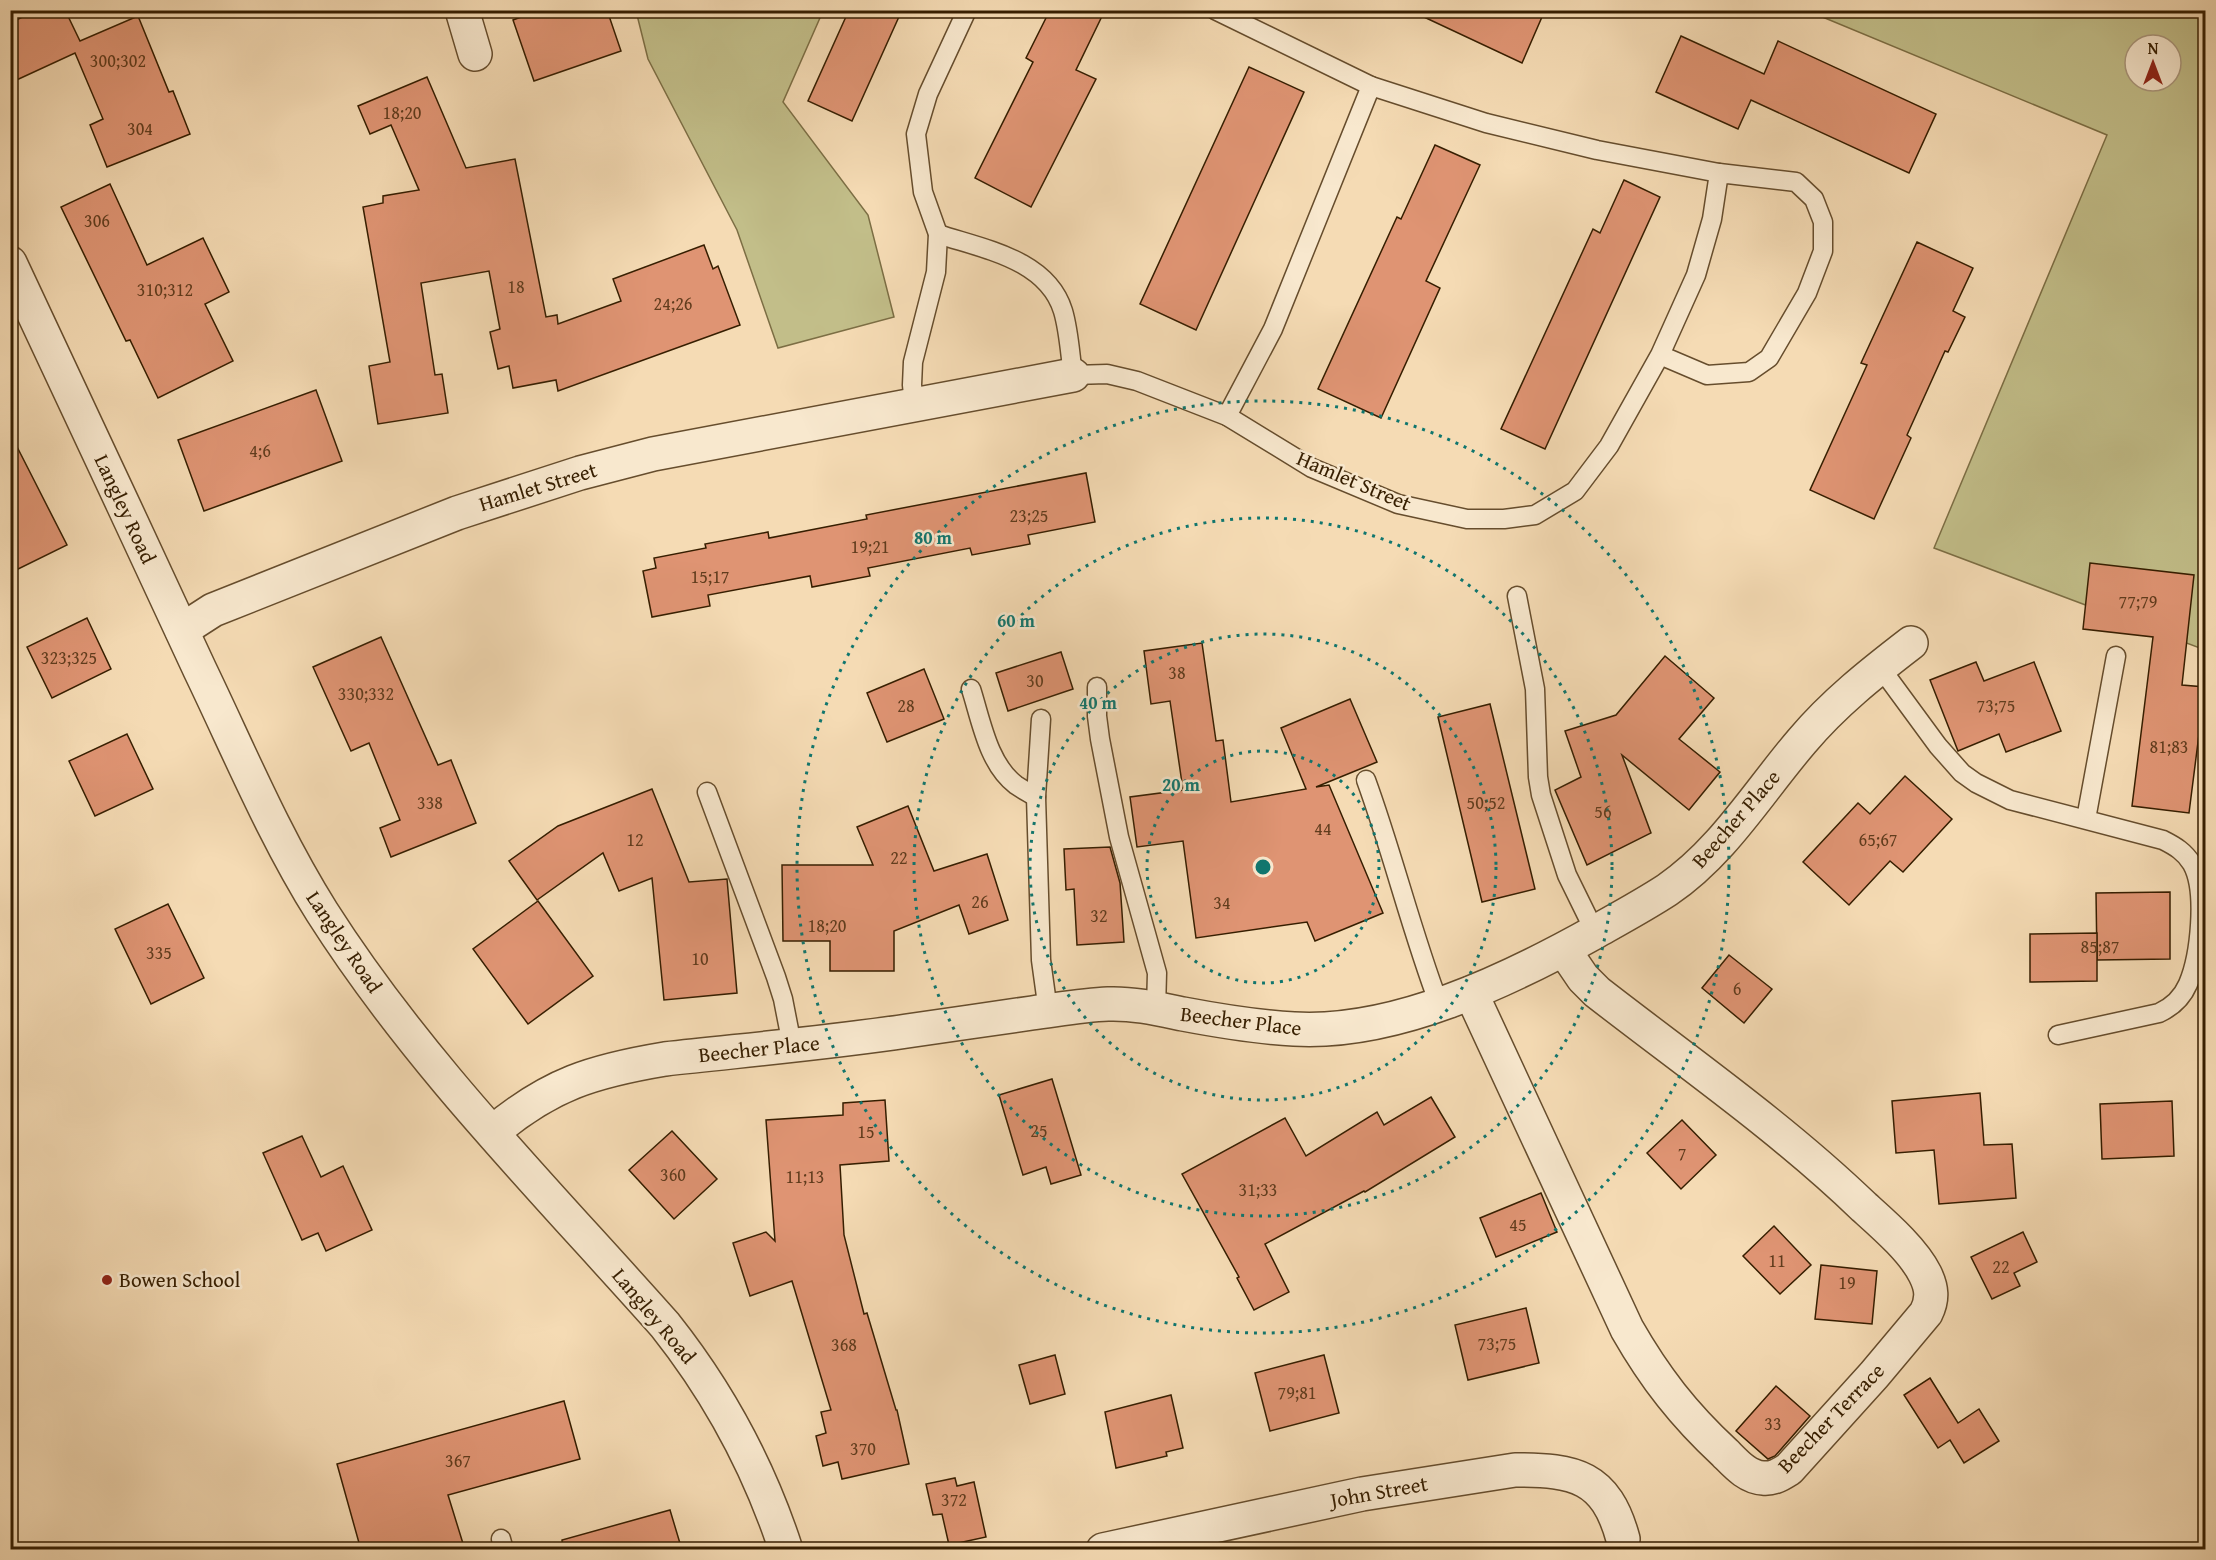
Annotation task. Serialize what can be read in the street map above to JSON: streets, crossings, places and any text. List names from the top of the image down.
{
  "streets": {
    "street": [
      "Hamlet Street",
      "Langley Road",
      "Beecher Place",
      "Beecher Terrace",
      "John Street"
    ]
  },
  "crossings": [
    ["Hamlet Street", "Langley Road"],
    ["Langley Road", "Beecher Place"],
    ["Beecher Place", "Beecher Terrace"]
  ],
  "places": ["Bowen School"],
  "house_numbers": [
    "300;302",
    "18;20",
    "304",
    "306",
    "18",
    "310;312",
    "24;26",
    "4;6",
    "23;25",
    "19;21",
    "15;17",
    "77;79",
    "323;325",
    "38",
    "30",
    "330;332",
    "28",
    "73;75",
    "81;83",
    "338",
    "50;52",
    "56",
    "44",
    "12",
    "65;67",
    "22",
    "26",
    "34",
    "32",
    "18;20",
    "85;87",
    "335",
    "10",
    "6",
    "25",
    "15",
    "7",
    "360",
    "11;13",
    "31;33",
    "45",
    "11",
    "22",
    "19",
    "73;75",
    "368",
    "79;81",
    "33",
    "370",
    "367",
    "372"
  ],
  "north": "top",
  "rings": [
    "80 m",
    "60 m",
    "40 m",
    "20 m"
  ]
}
